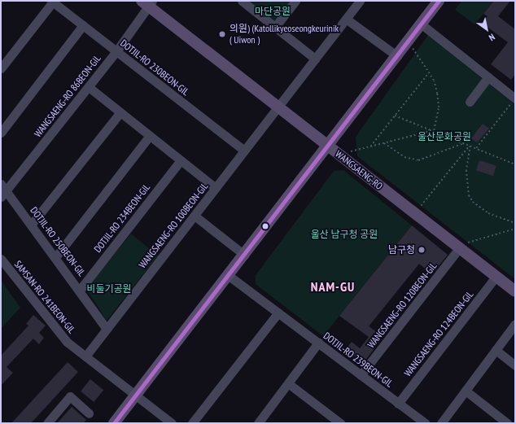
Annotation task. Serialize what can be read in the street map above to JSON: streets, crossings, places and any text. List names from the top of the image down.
{
  "streets": {
    "main road": ["WANGSAENG-RO"],
    "street": [
      "DOTJIL-RO 230BEON-GIL",
      "WANGSAENG-RO 86BEON-GIL",
      "DOTJIL-RO 234BEON-GIL",
      "WANGSAENG-RO 100BEON-GIL",
      "DOTJIL-RO 250BEON-GIL",
      "SAMSAN-RO 241BEON-GIL",
      "WANGSAENG-RO 120BEON-GIL",
      "WANGSAENG-RO 124BEON-GIL",
      "DOTJIL-RO 239BEON-GIL"
    ]
  },
  "crossings": [
    ["DOTJIL-RO 230BEON-GIL", "WANGSAENG-RO 86BEON-GIL"],
    ["DOTJIL-RO 230BEON-GIL", "WANGSAENG-RO 100BEON-GIL"],
    ["WANGSAENG-RO 86BEON-GIL", "WANGSAENG-RO"],
    ["WANGSAENG-RO 86BEON-GIL", "DOTJIL-RO 250BEON-GIL"],
    ["WANGSAENG-RO", "WANGSAENG-RO 100BEON-GIL"],
    ["WANGSAENG-RO", "WANGSAENG-RO 120BEON-GIL"],
    ["WANGSAENG-RO", "WANGSAENG-RO 124BEON-GIL"],
    ["DOTJIL-RO 234BEON-GIL", "DOTJIL-RO 250BEON-GIL"],
    ["WANGSAENG-RO 100BEON-GIL", "DOTJIL-RO 250BEON-GIL"],
    ["WANGSAENG-RO 100BEON-GIL", "SAMSAN-RO 241BEON-GIL"],
    ["WANGSAENG-RO 120BEON-GIL", "DOTJIL-RO 239BEON-GIL"],
    ["WANGSAENG-RO 124BEON-GIL", "DOTJIL-RO 239BEON-GIL"]
  ],
  "districts": ["NAM-GU"],
  "parks": [
    "마단공원",
    "울산문화공원",
    "울산 남구청 공원",
    "비둘기공원"
  ],
  "places": ["의원) (Katollikyeoseongkeurinik ( Uiwon )", "남구청"],
  "north": "bottom right"
}
